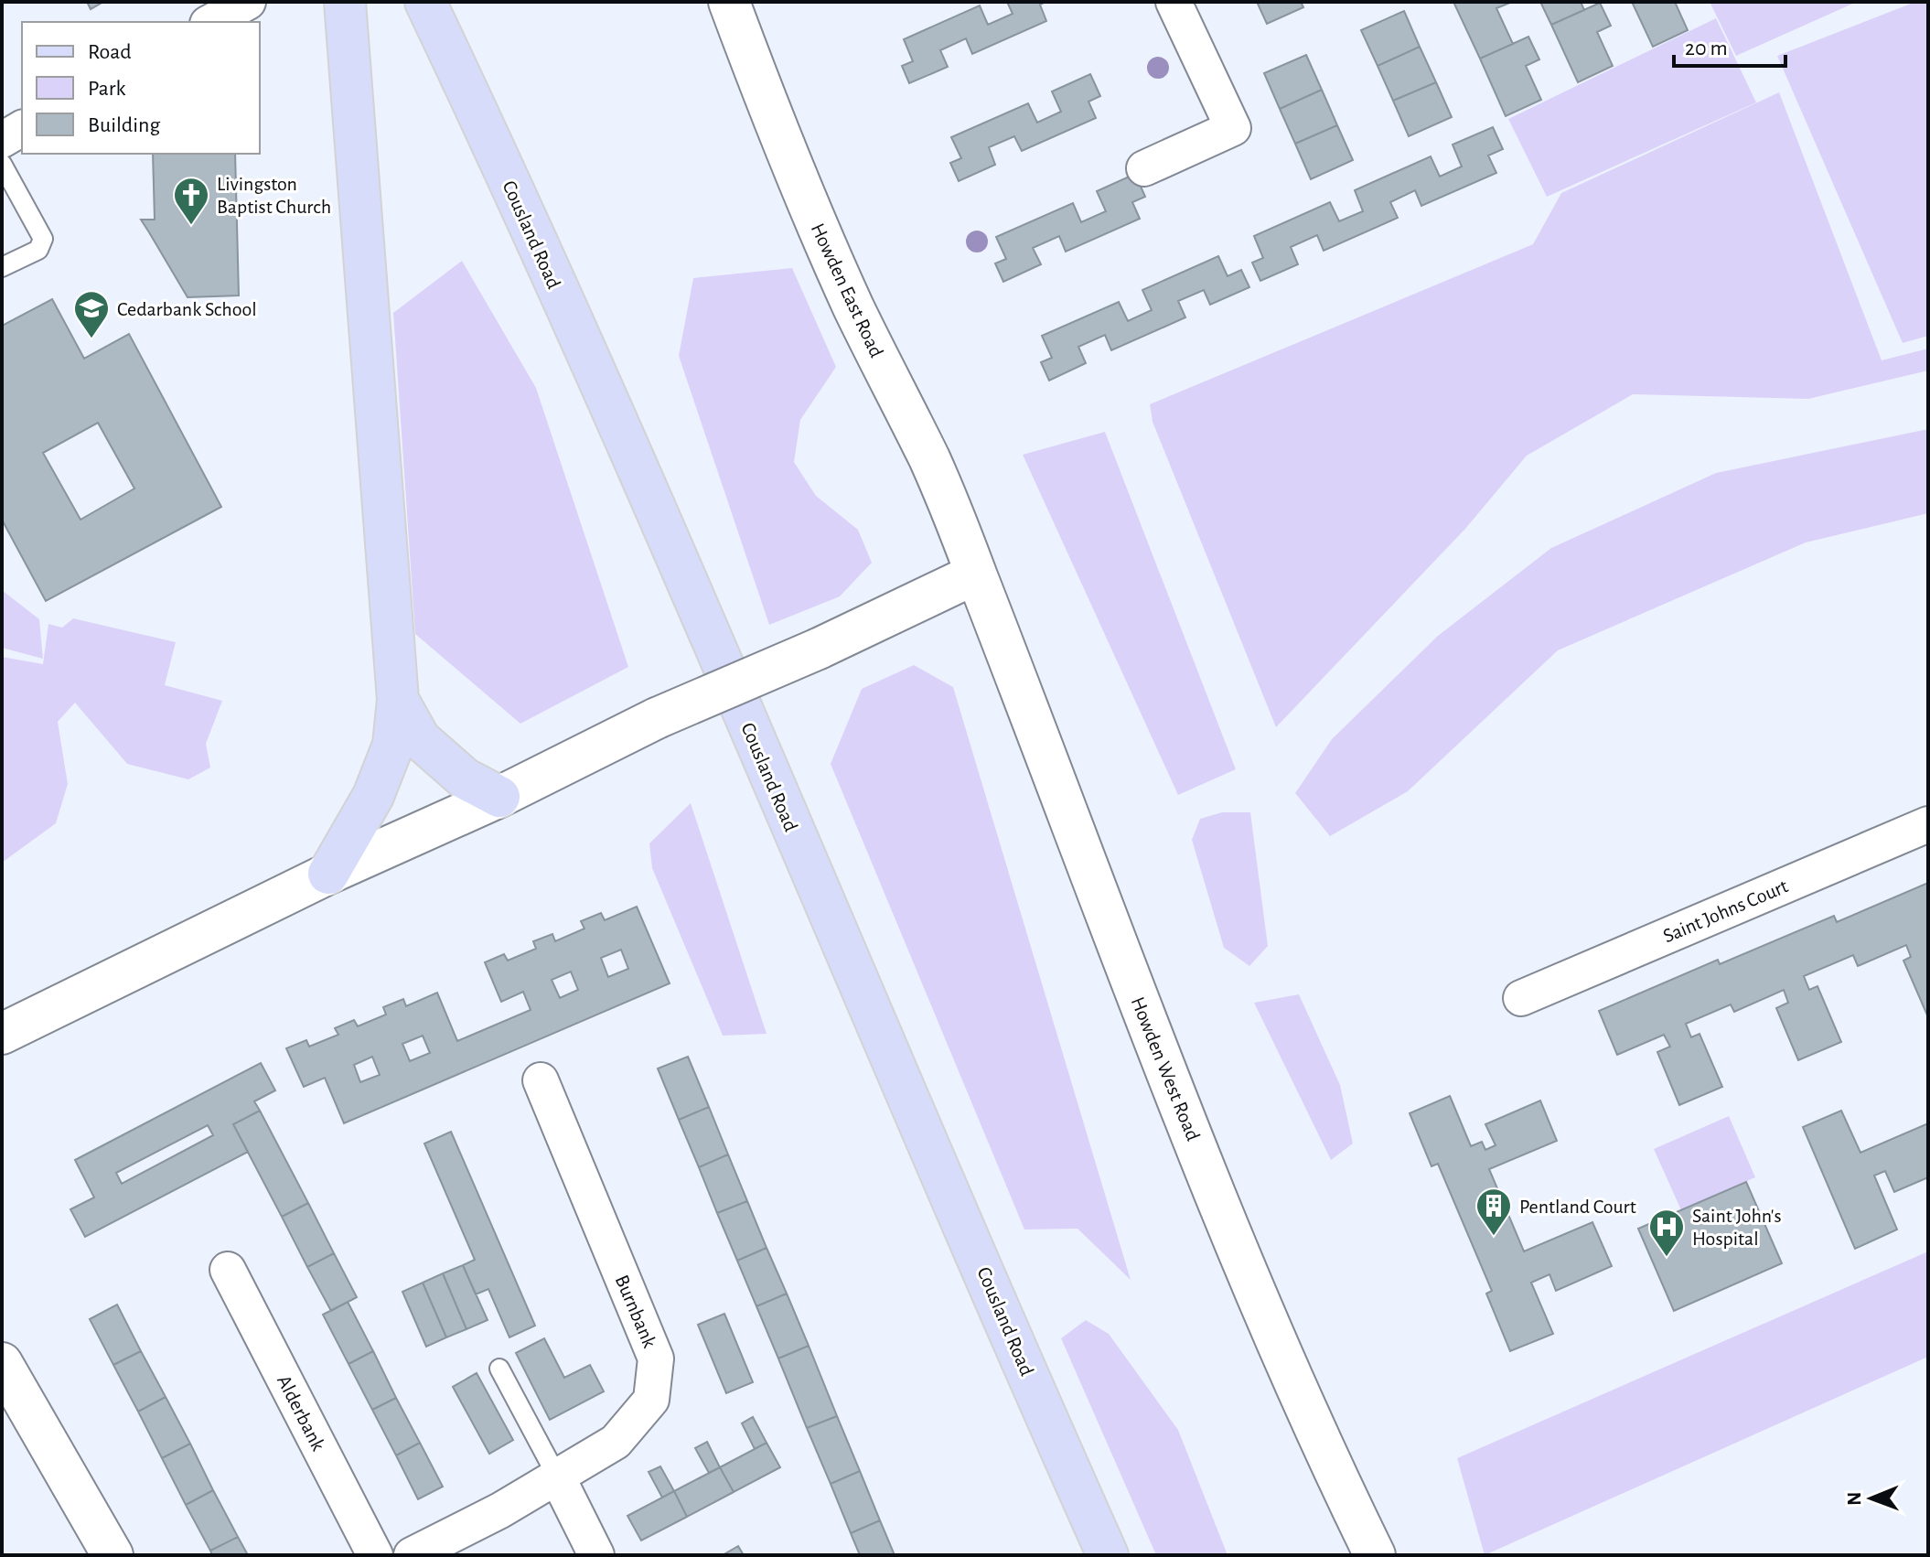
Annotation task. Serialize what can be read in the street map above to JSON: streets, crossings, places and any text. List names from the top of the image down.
{
  "streets": {
    "main road": ["Cousland Road"],
    "street": [
      "Howden East Road",
      "Saint Johns Court",
      "Howden West Road",
      "Burnbank",
      "Alderbank"
    ]
  },
  "crossings": [
    ["Howden East Road", "Howden West Road"]
  ],
  "places": {
    "church": ["Livingston Baptist Church"],
    "school or university": ["Cedarbank School"],
    "building": ["Pentland Court"],
    "hospital": ["Saint John's Hospital"]
  },
  "legend": ["Road", "Park", "Building"],
  "scale_bar": "20 m",
  "north": "left"
}
